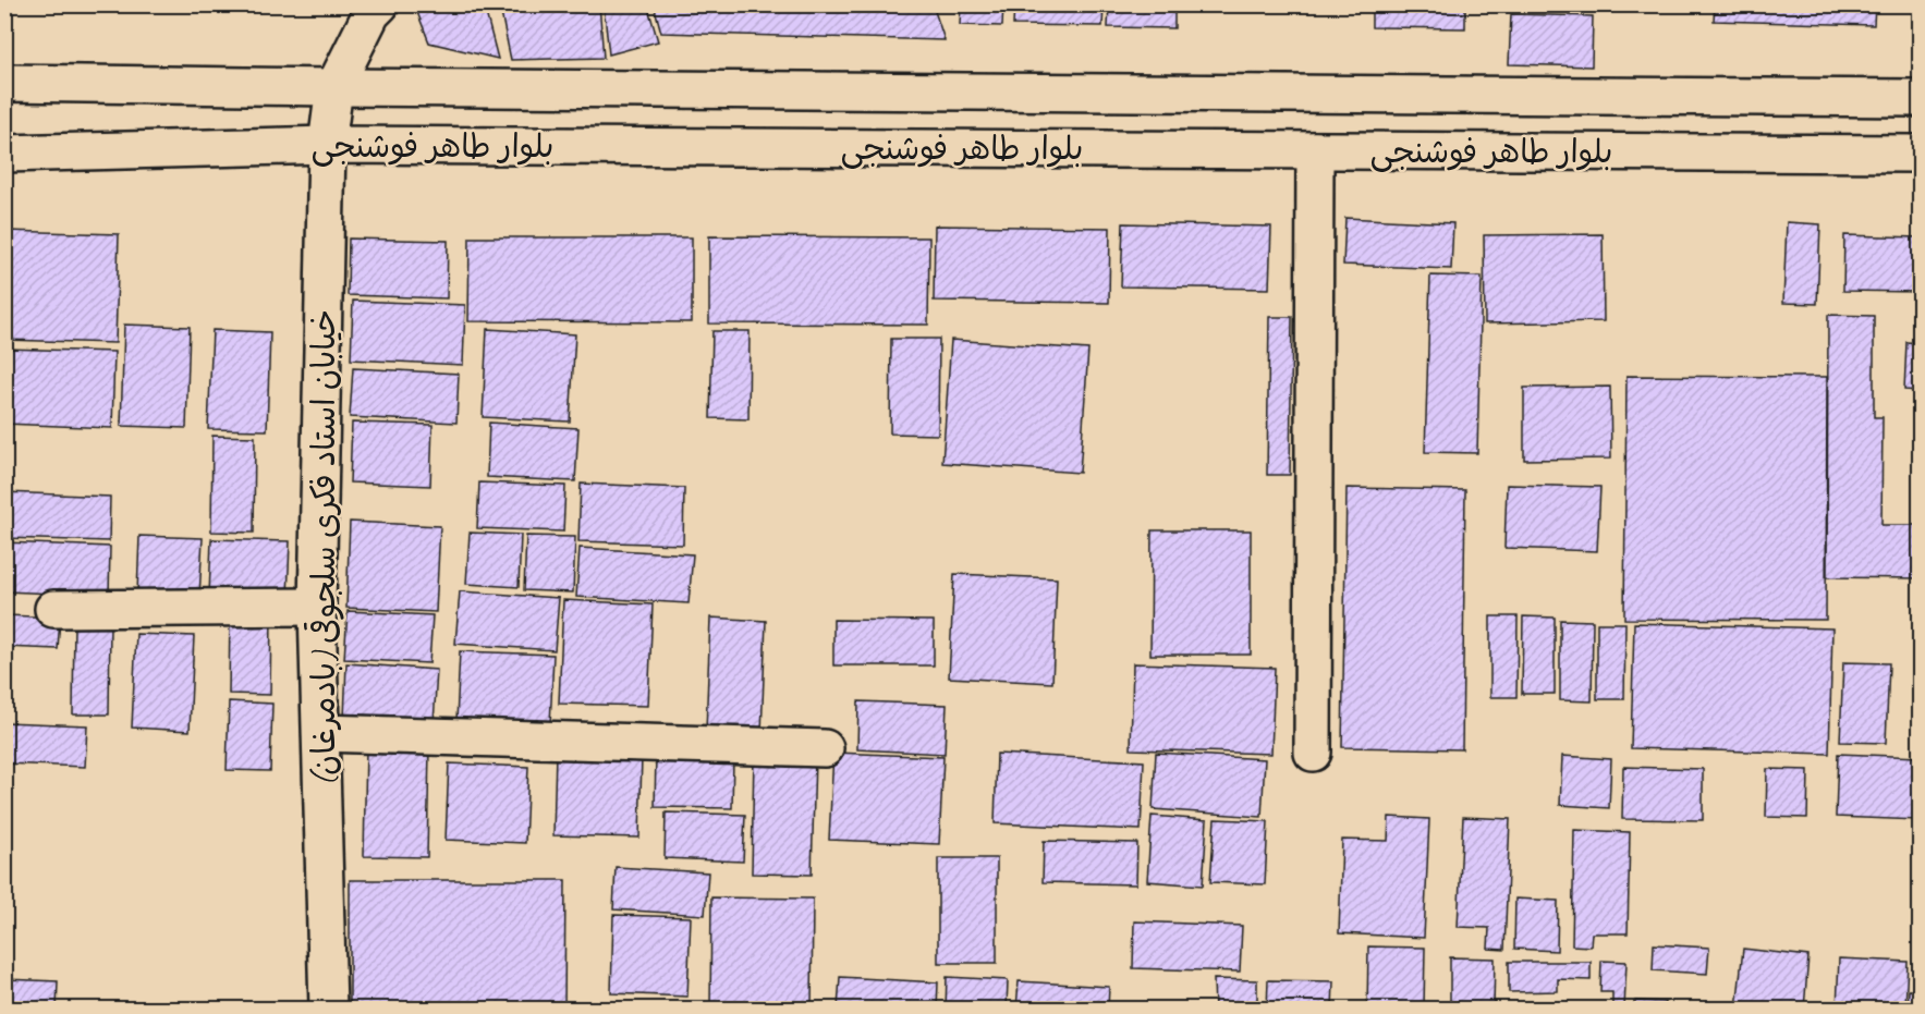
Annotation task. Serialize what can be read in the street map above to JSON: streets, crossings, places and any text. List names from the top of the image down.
{
  "streets": {
    "street": ["بلوار طاهر فوشنجی", "خیابان استاد فکری سلجوقی (بادمرغان)"]
  },
  "crossings": [
    ["بلوار طاهر فوشنجی", "خیابان استاد فکری سلجوقی (بادمرغان)"]
  ]
}
